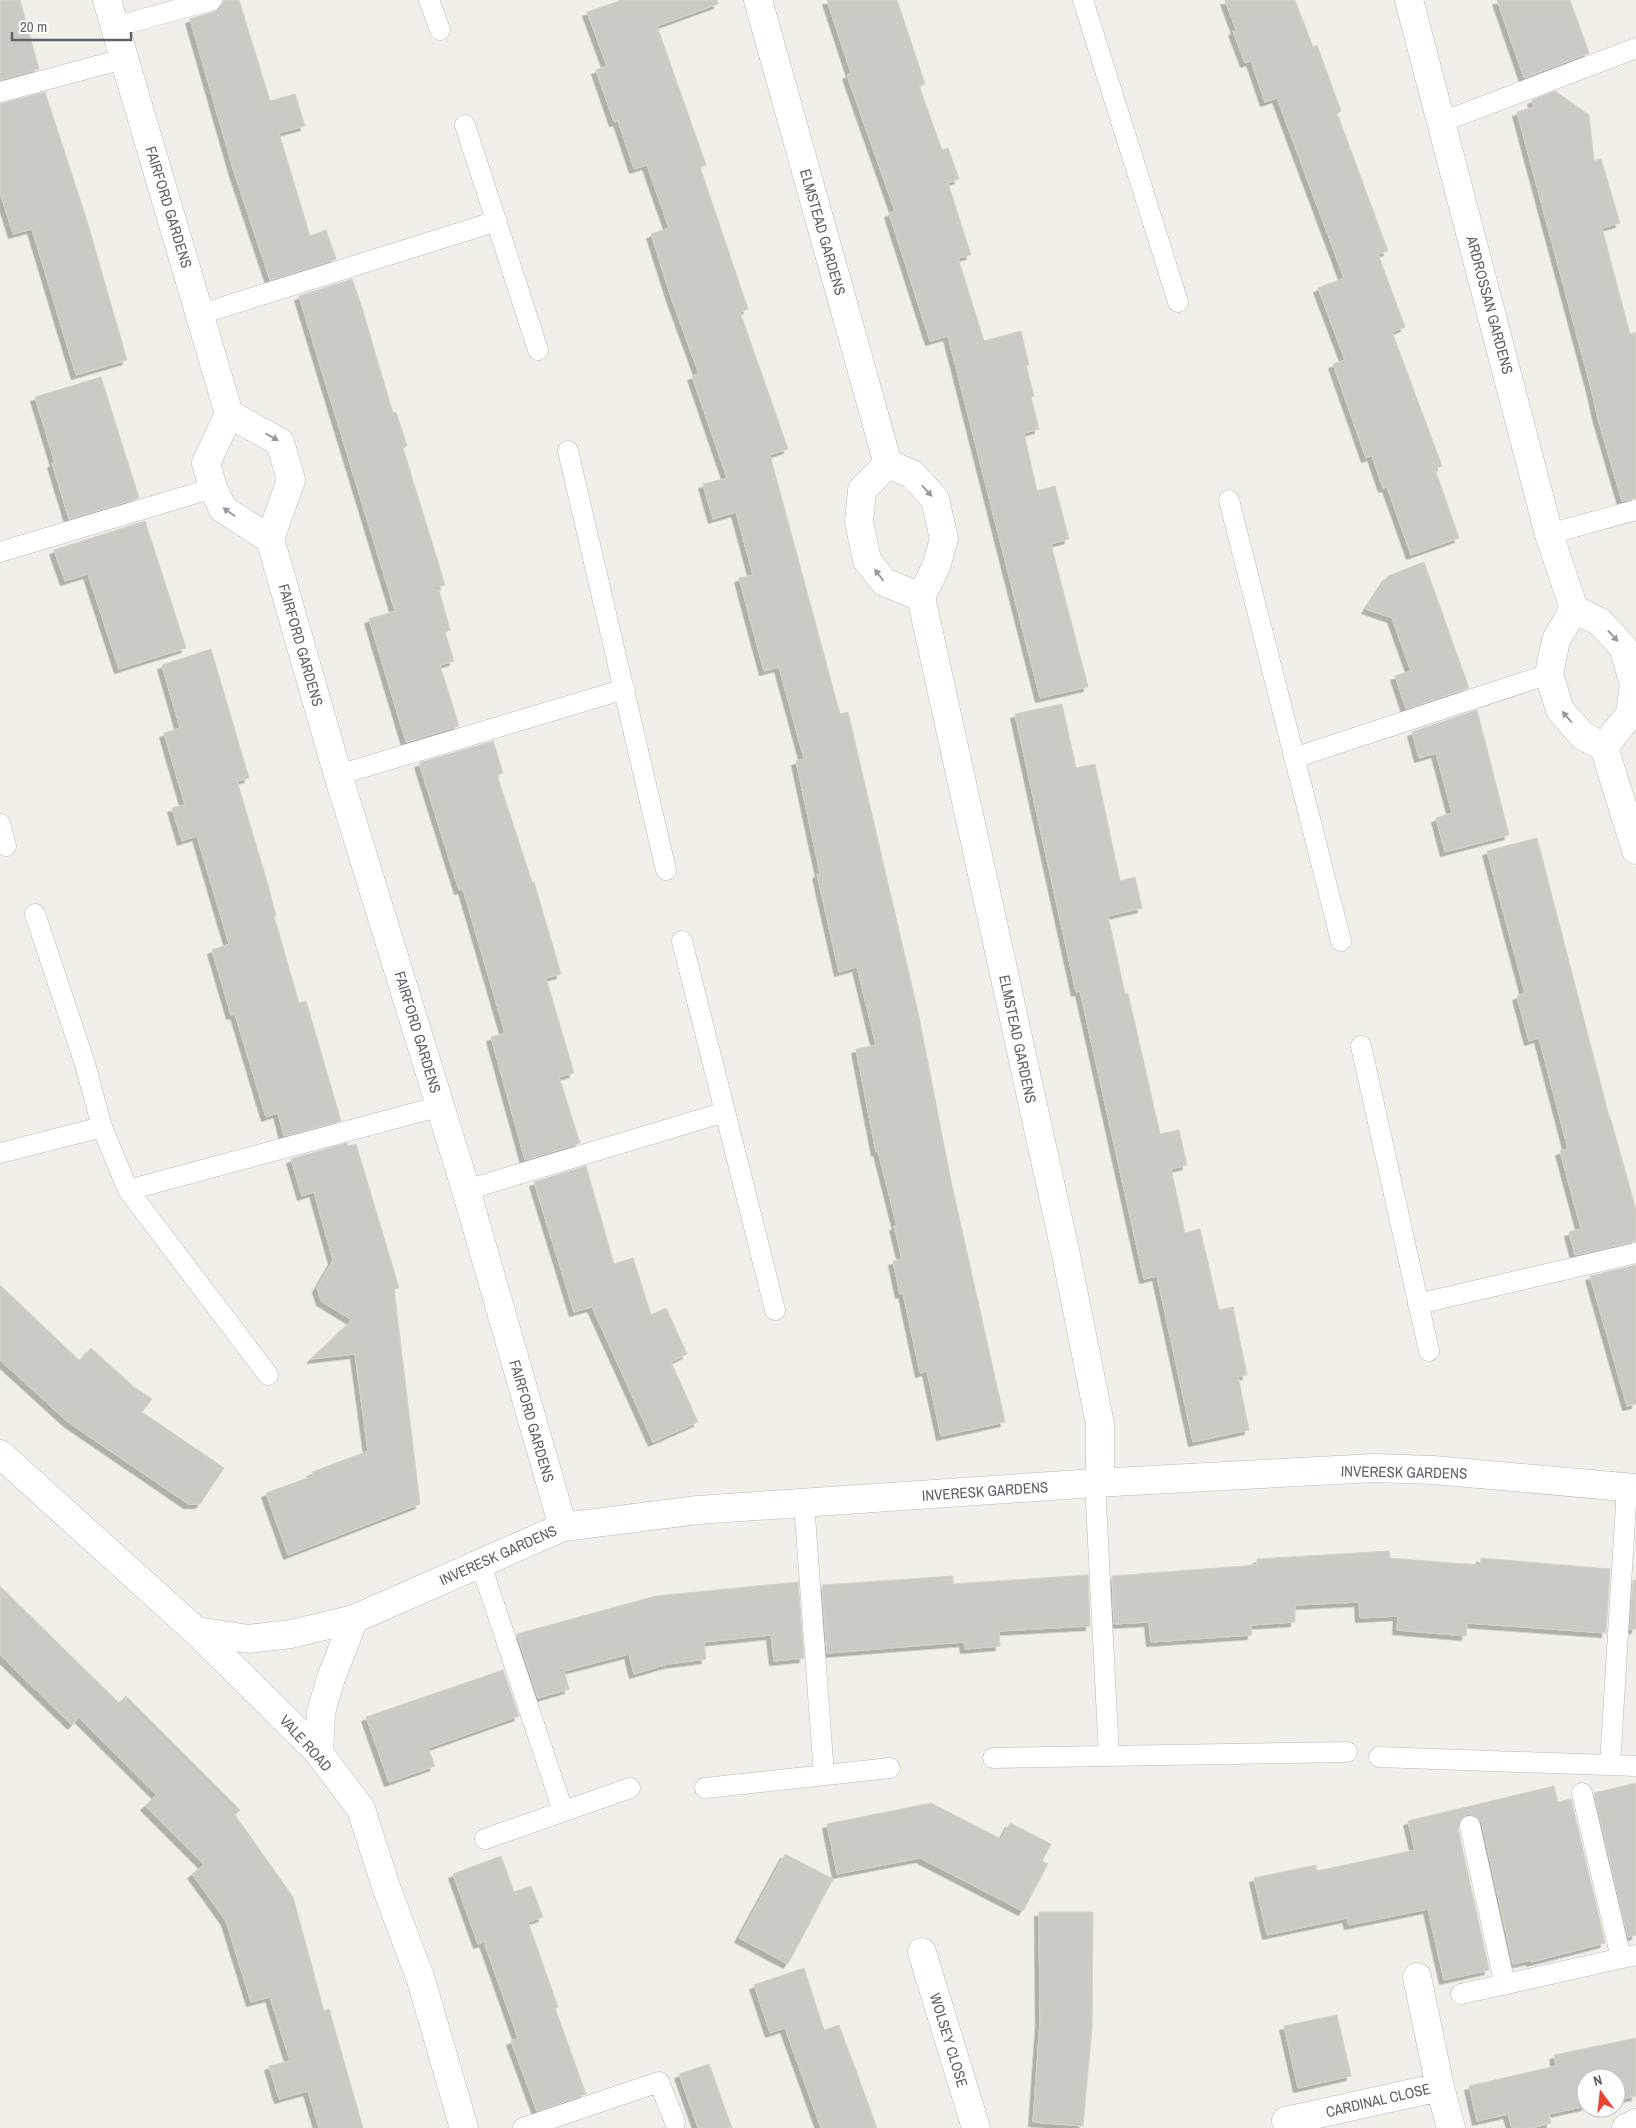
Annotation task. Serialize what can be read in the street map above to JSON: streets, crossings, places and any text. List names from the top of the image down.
{
  "streets": {
    "street": [
      "FAIRFORD GARDENS",
      "ELMSTEAD GARDENS",
      "ARDROSSAN GARDENS",
      "INVERESK GARDENS",
      "VALE ROAD",
      "WOLSEY CLOSE",
      "CARDINAL CLOSE"
    ]
  },
  "crossings": [
    ["FAIRFORD GARDENS", "INVERESK GARDENS"],
    ["ELMSTEAD GARDENS", "INVERESK GARDENS"],
    ["INVERESK GARDENS", "VALE ROAD"]
  ],
  "scale_bar": "20 m",
  "north": "top"
}
